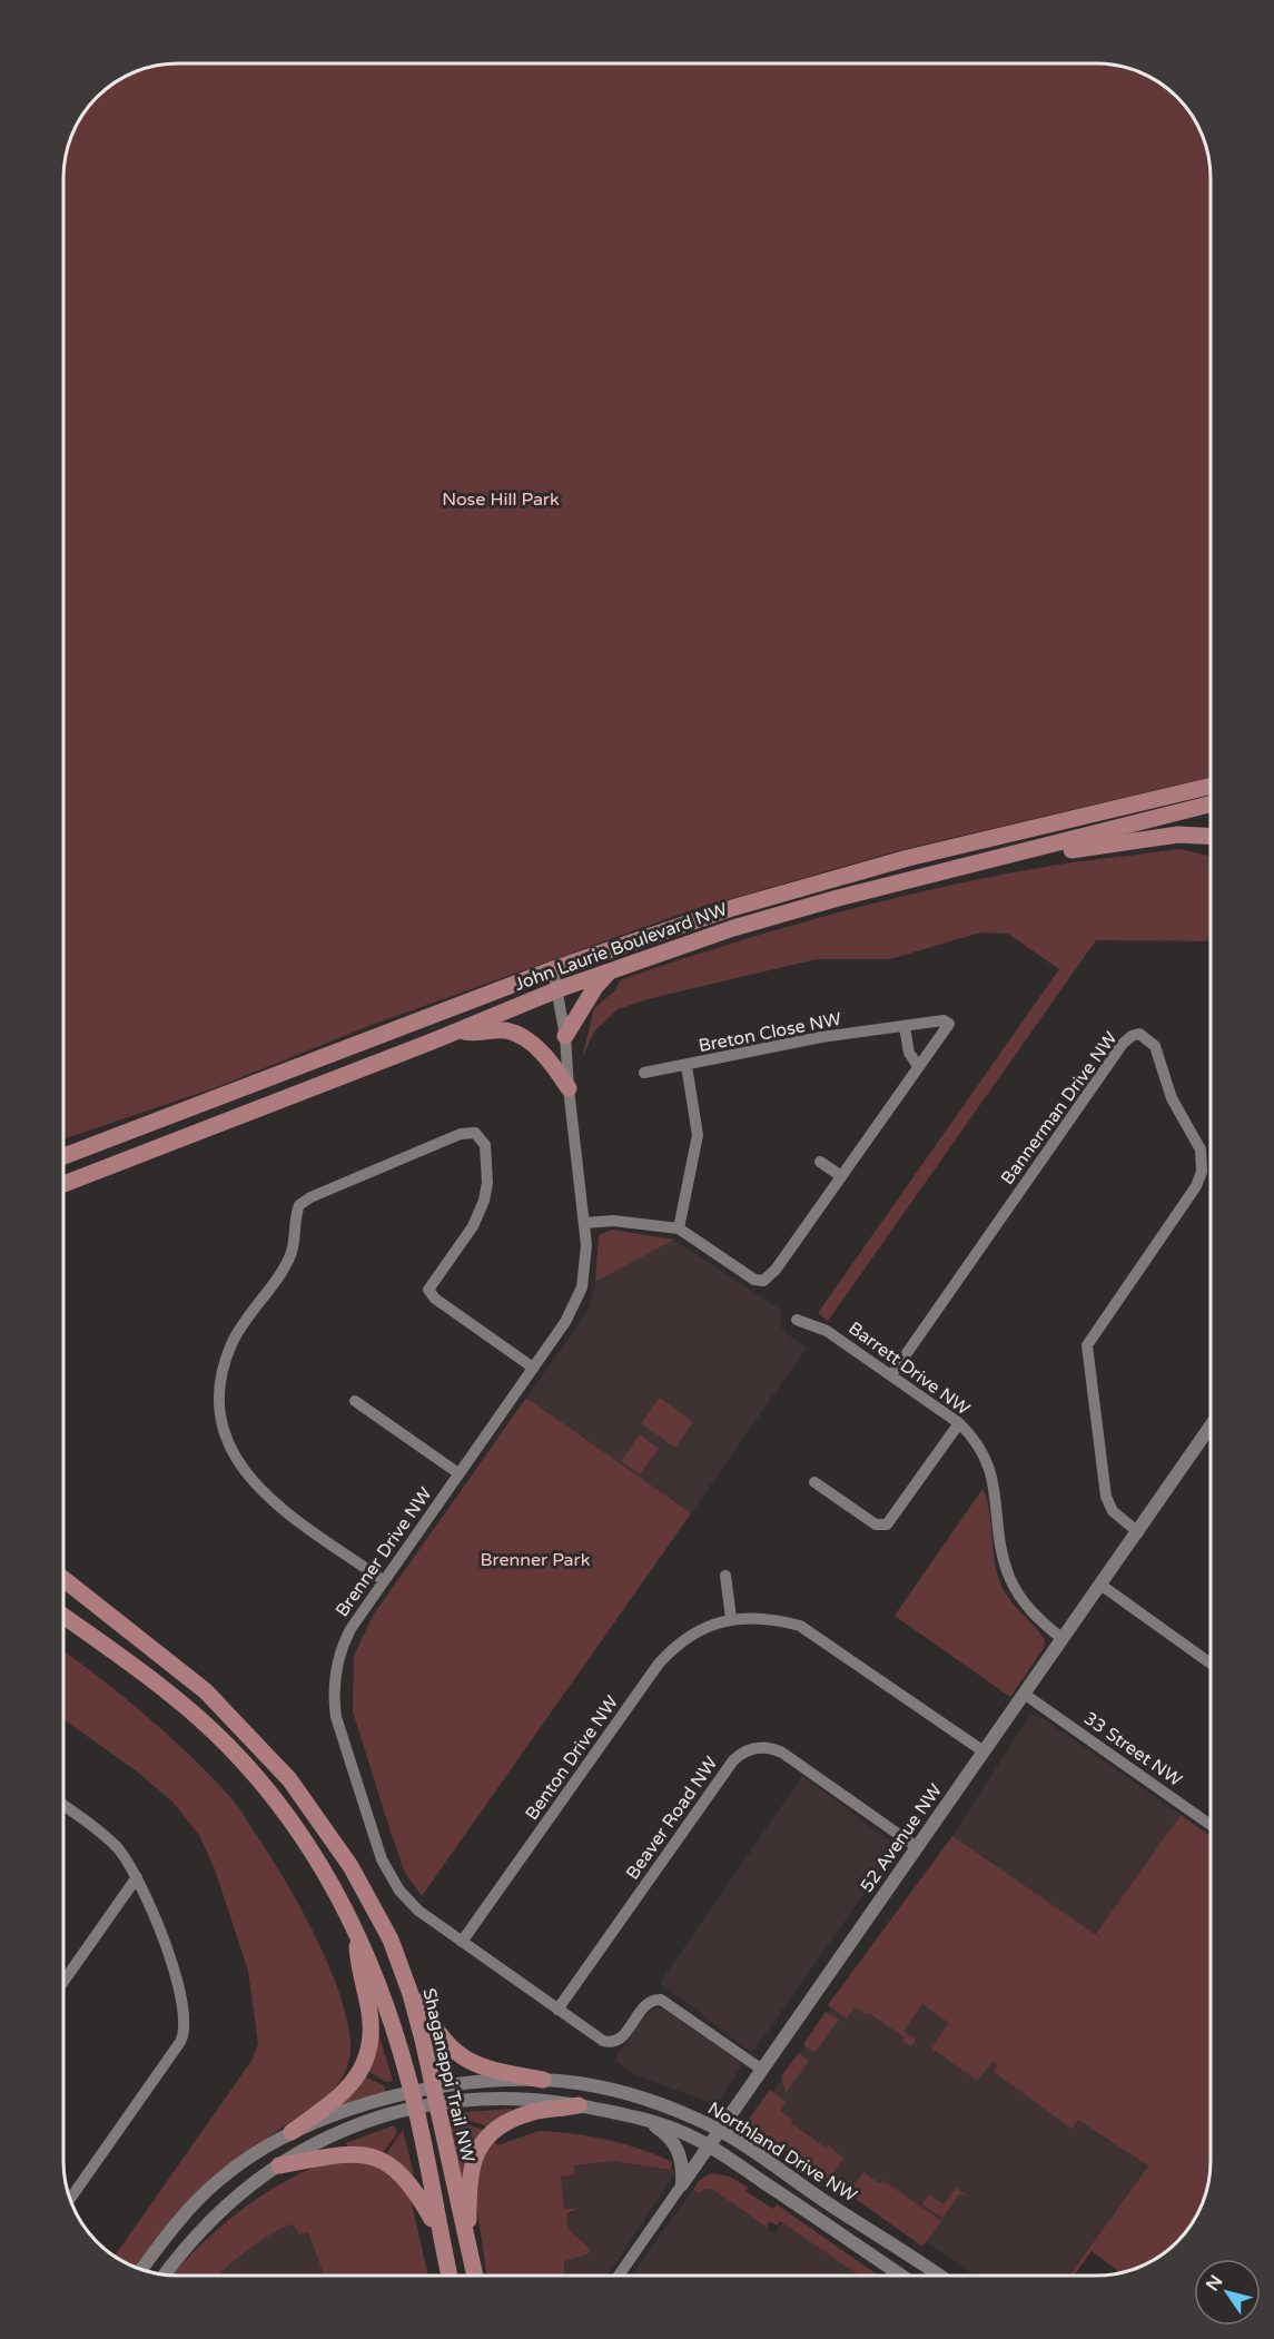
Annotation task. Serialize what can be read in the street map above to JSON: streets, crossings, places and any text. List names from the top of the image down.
{
  "streets": {
    "main road": ["John Laurie Boulevard NW", "Shaganappi Trail NW"],
    "street": [
      "Breton Close NW",
      "Bannerman Drive NW",
      "Barrett Drive NW",
      "Brenner Drive NW",
      "33 Street NW",
      "Benton Drive NW",
      "Beaver Road NW",
      "52 Avenue NW",
      "Northland Drive NW"
    ]
  },
  "crossings": [
    ["John Laurie Boulevard NW", "Brenner Drive NW"],
    ["Breton Close NW", "Brenner Drive NW"],
    ["Bannerman Drive NW", "Barrett Drive NW"],
    ["Bannerman Drive NW", "52 Avenue NW"],
    ["Barrett Drive NW", "52 Avenue NW"],
    ["Brenner Drive NW", "Benton Drive NW"],
    ["Brenner Drive NW", "Beaver Road NW"],
    ["Brenner Drive NW", "52 Avenue NW"],
    ["33 Street NW", "52 Avenue NW"],
    ["Benton Drive NW", "52 Avenue NW"],
    ["Beaver Road NW", "52 Avenue NW"],
    ["52 Avenue NW", "Northland Drive NW"],
    ["Shaganappi Trail NW", "Northland Drive NW"]
  ],
  "parks": ["Nose Hill Park", "Brenner Park"],
  "north": "top left"
}
